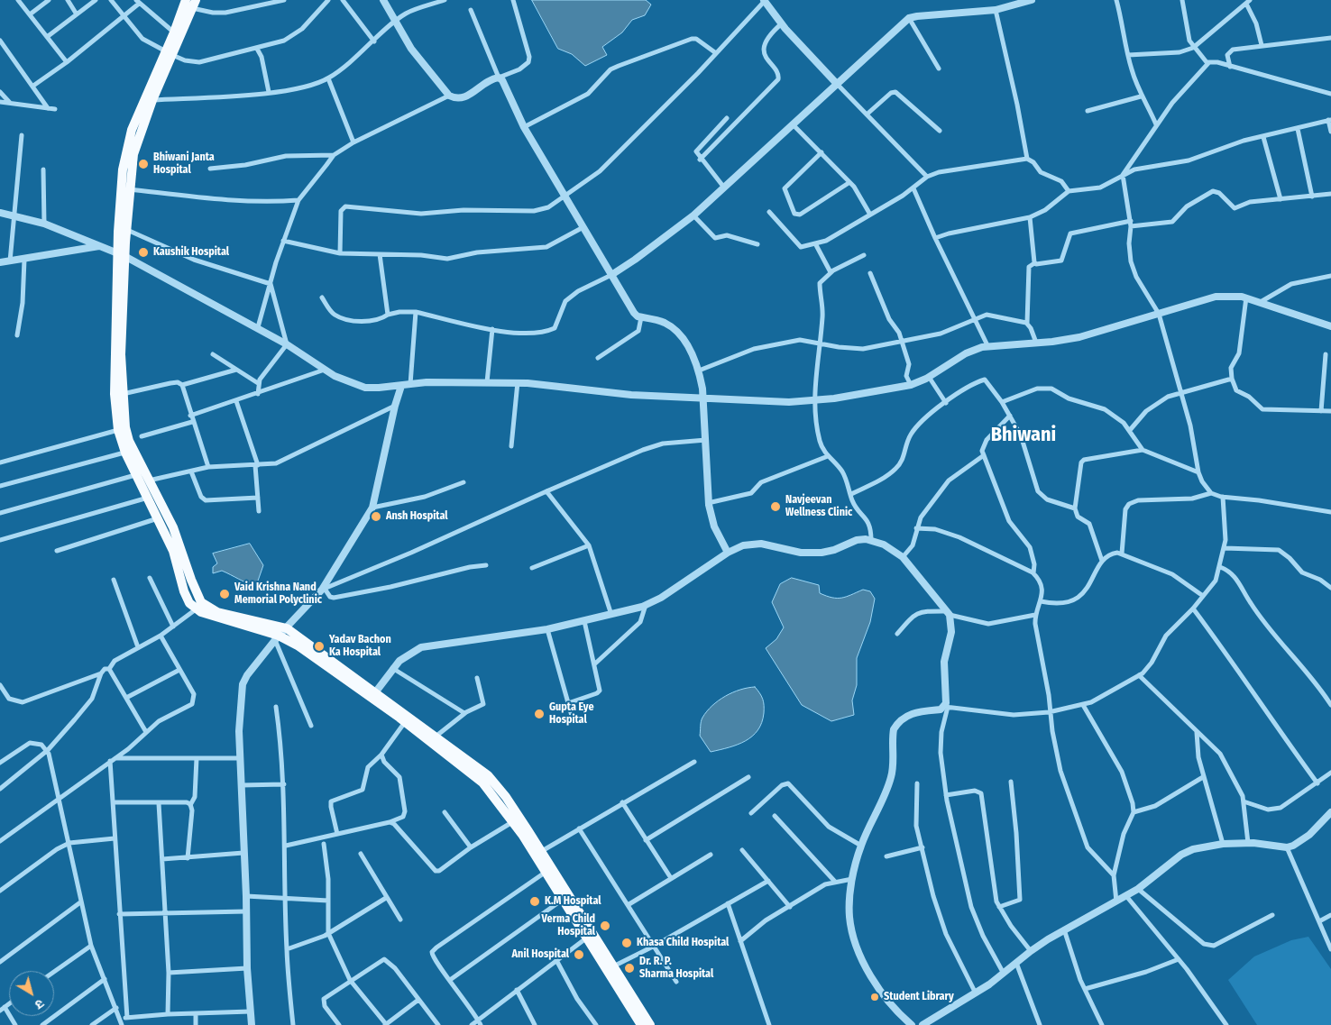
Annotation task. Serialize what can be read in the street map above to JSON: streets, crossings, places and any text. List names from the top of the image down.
{
  "districts": ["Bhiwani"],
  "places": [
    "Bhiwani Janta Hospital",
    "Kaushik Hospital",
    "Navjeevan Wellness Clinic",
    "Ansh Hospital",
    "Vaid Krishna Nand Memorial Polyclinic",
    "Yadav Bachon Ka Hospital",
    "Gupta Eye Hospital",
    "K.M Hospital",
    "Verma Child Hospital",
    "Khasa Child Hospital",
    "Anil Hospital",
    "Dr. R. P. Sharma Hospital",
    "Student Library"
  ],
  "north": "bottom right"
}
